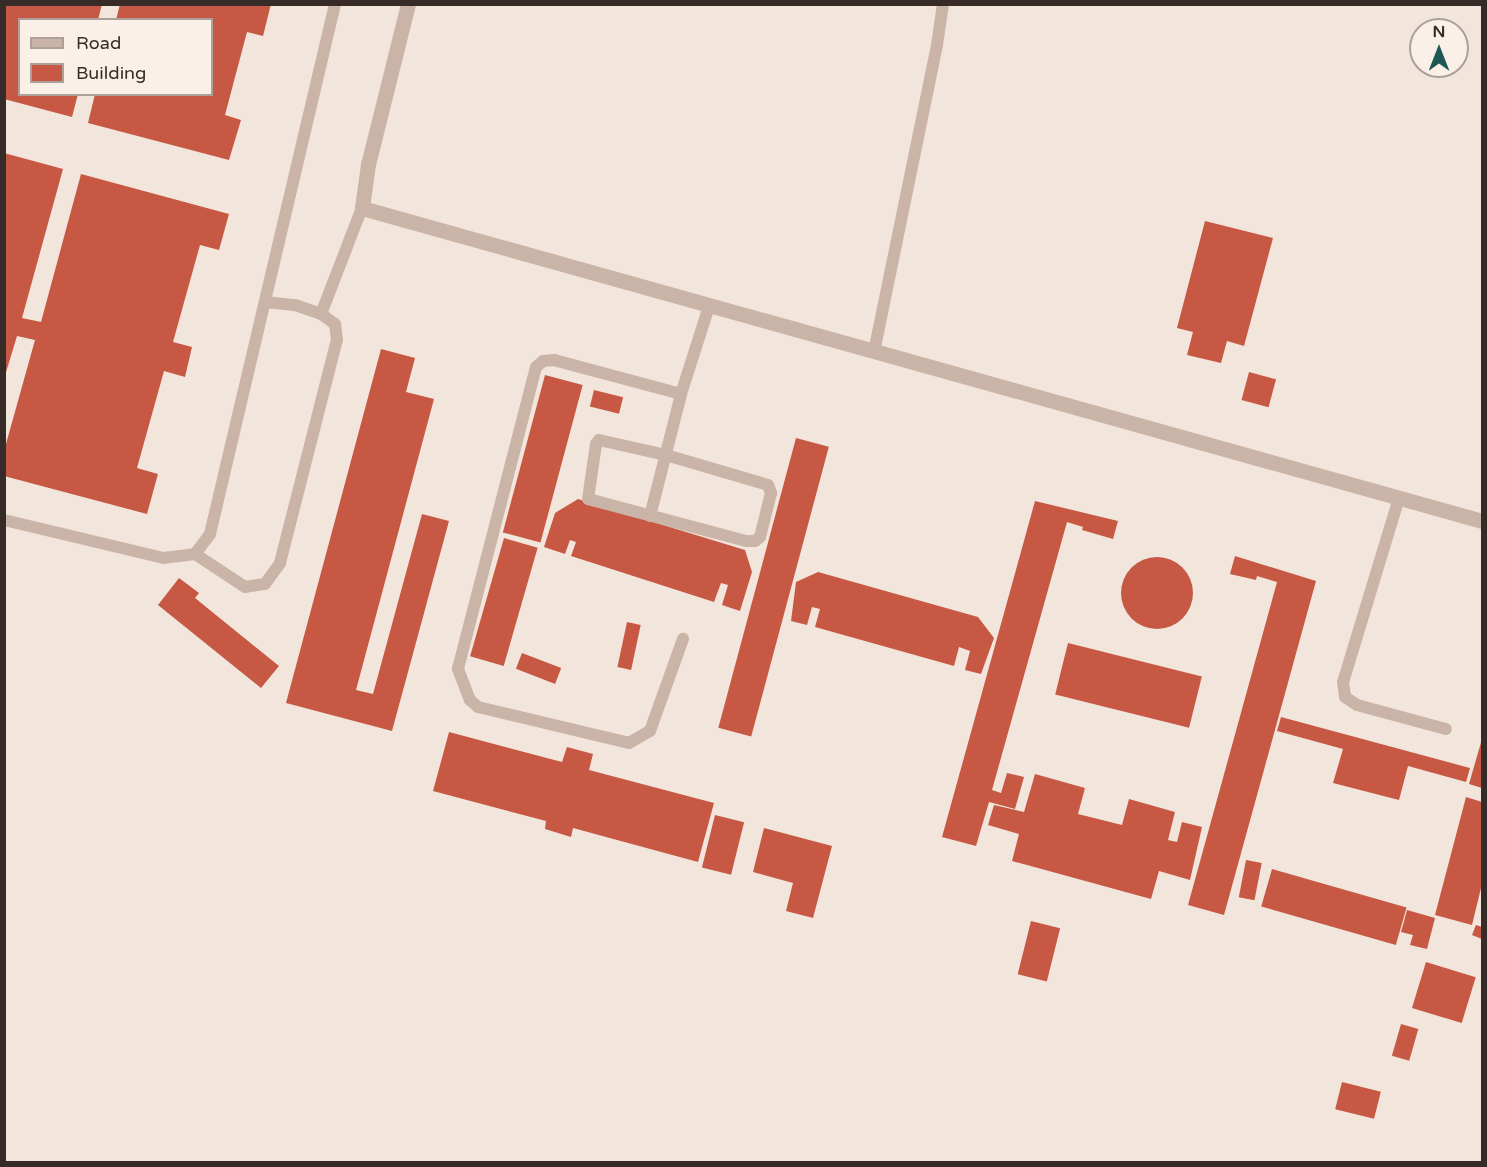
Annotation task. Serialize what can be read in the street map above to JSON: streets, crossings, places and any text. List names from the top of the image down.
{
  "legend": ["Road", "Building"],
  "north": "top"
}
